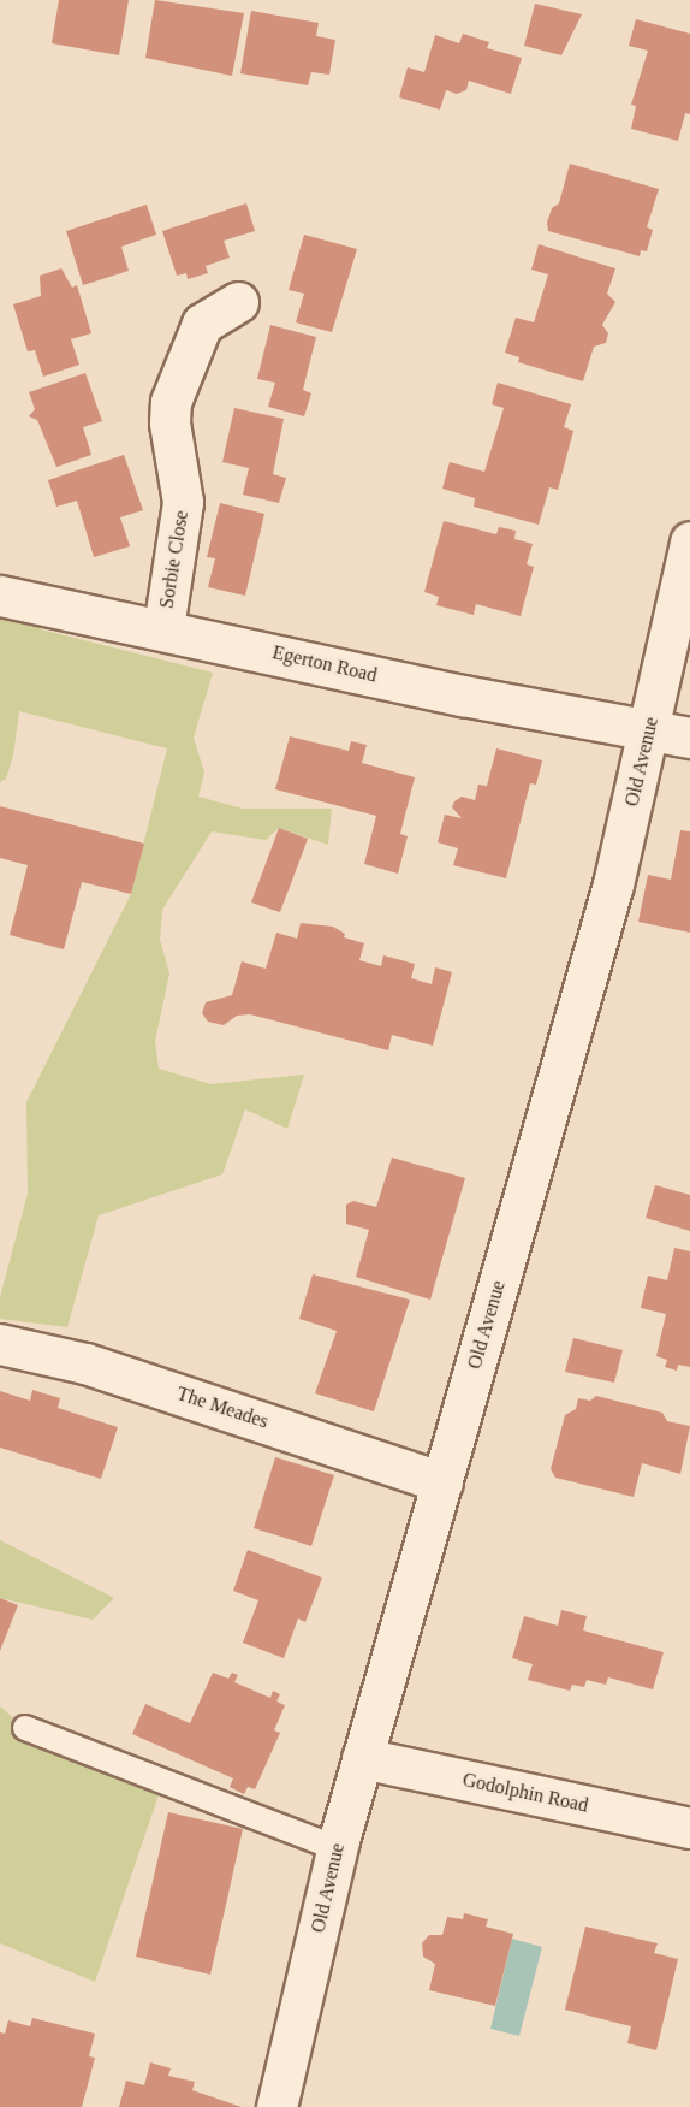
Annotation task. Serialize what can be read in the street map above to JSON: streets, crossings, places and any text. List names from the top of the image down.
{
  "streets": {
    "street": [
      "Sorbie Close",
      "Egerton Road",
      "Old Avenue",
      "The Meades",
      "Godolphin Road"
    ]
  },
  "crossings": [
    ["Sorbie Close", "Egerton Road"],
    ["Egerton Road", "Old Avenue"],
    ["Old Avenue", "The Meades"],
    ["Old Avenue", "Godolphin Road"]
  ]
}
